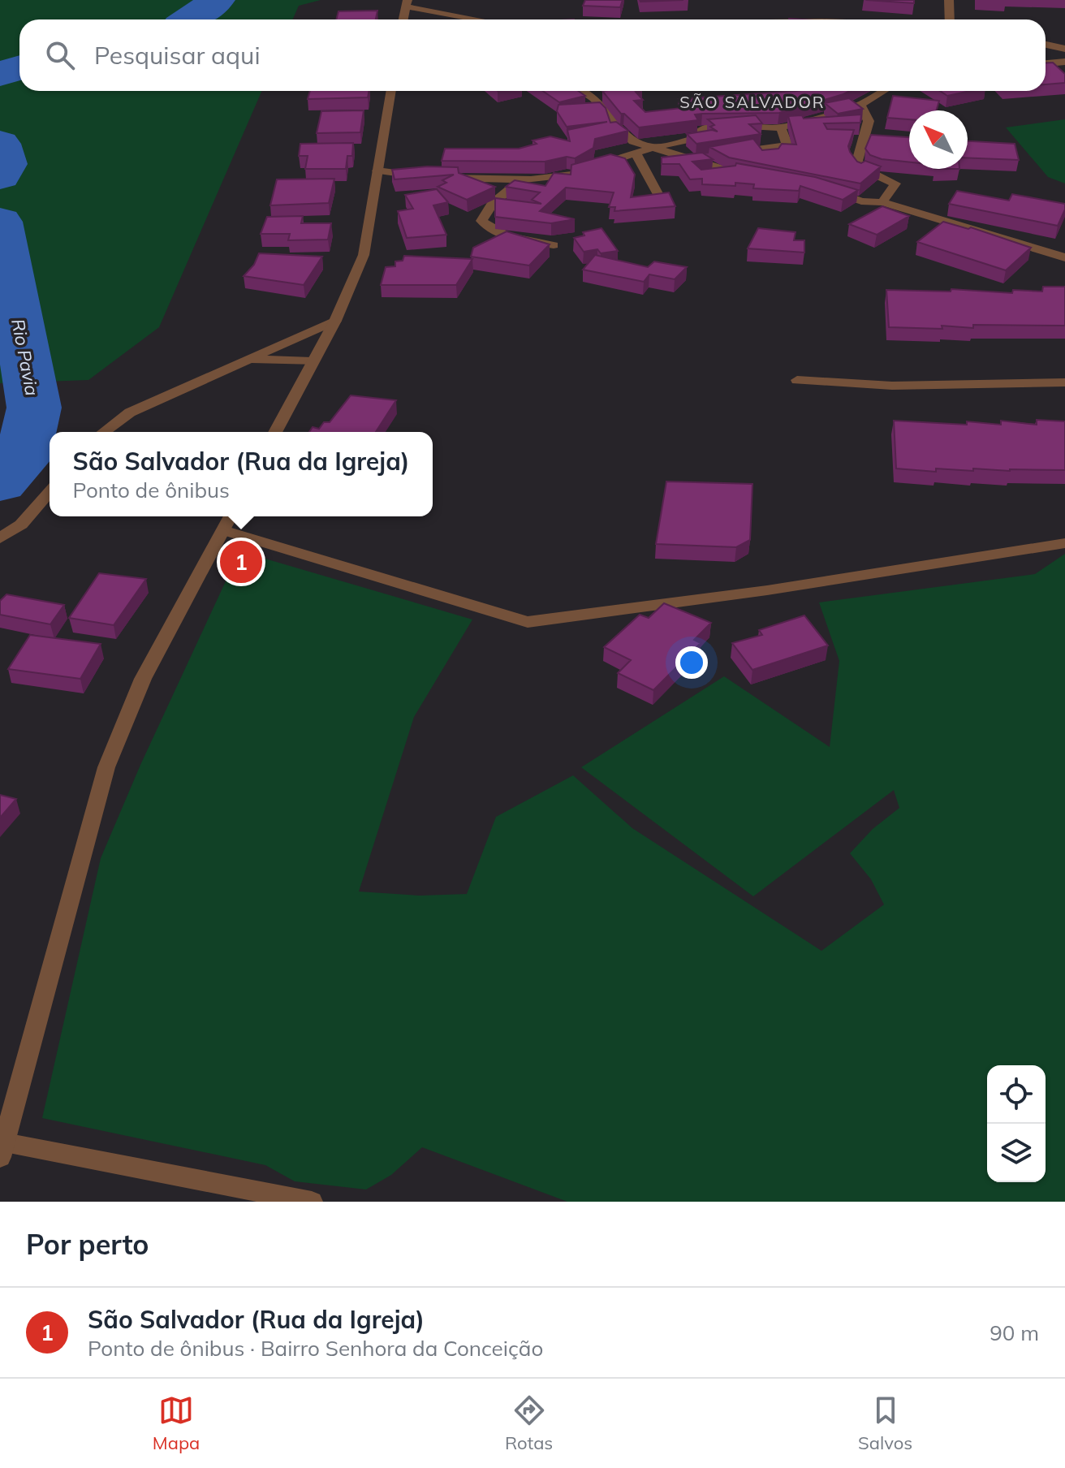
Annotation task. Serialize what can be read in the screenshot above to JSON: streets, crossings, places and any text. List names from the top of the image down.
{
  "districts": ["SÃO SALVADOR"],
  "water": ["Rio Pavia"],
  "north": "top left",
  "page": {
    "search": "Pesquisar aqui",
    "popup": ["São Salvador (Rua da Igreja)", "Ponto de ônibus"],
    "pins": "1",
    "heading": "Por perto",
    "list": [
      {
        "mark": "1",
        "name": "São Salvador (Rua da Igreja)",
        "note": "Ponto de ônibus · Bairro Senhora da Conceição",
        "value": "90 m"
      }
    ],
    "nav": ["Mapa", "Rotas", "Salvos"]
  }
}
